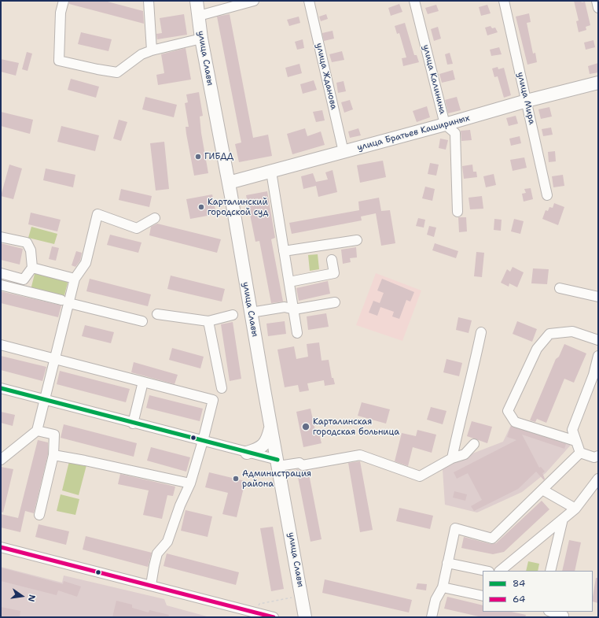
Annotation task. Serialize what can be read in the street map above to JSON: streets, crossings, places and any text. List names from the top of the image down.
{
  "streets": {
    "main road": ["улица Славы", "улица Братьев Кашириных"],
    "street": ["улица Жданова", "улица Калинина", "улица Мира"]
  },
  "crossings": [
    ["улица Славы", "улица Братьев Кашириных"],
    ["улица Жданова", "улица Братьев Кашириных"],
    ["улица Калинина", "улица Братьев Кашириных"],
    ["улица Мира", "улица Братьев Кашириных"]
  ],
  "places": [
    "ГИБДД",
    "Карталинский городской суд",
    "Карталинская городская больница",
    "Администрация района"
  ],
  "lines": ["transit line 84", "transit line 64"],
  "legend": ["84", "64"],
  "north": "right"
}
